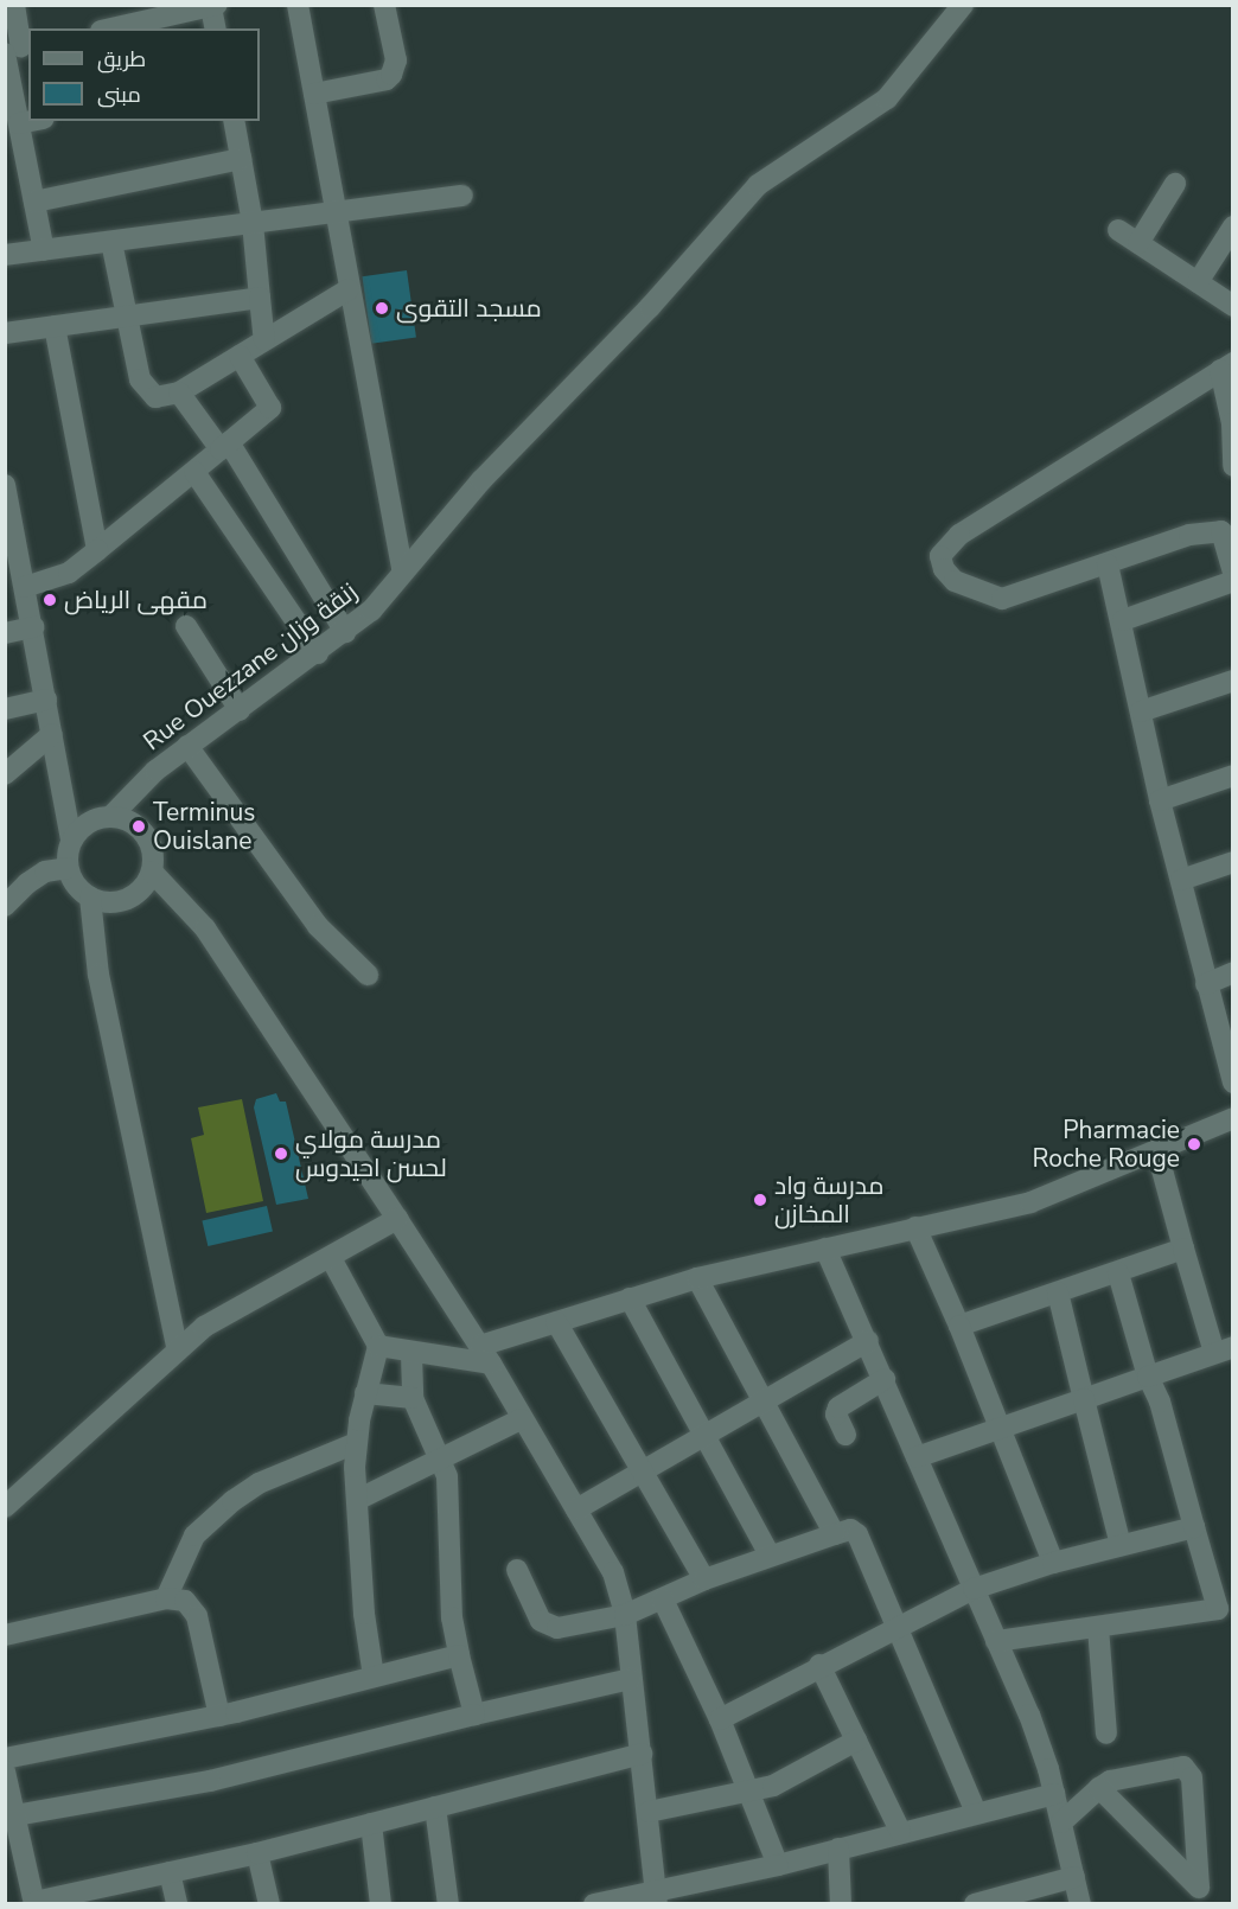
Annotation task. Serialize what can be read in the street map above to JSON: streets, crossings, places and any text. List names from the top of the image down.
{
  "streets": {
    "street": ["Rue Ouezzane زنقة وزان"]
  },
  "places": [
    "مسجد التقوى",
    "مقهى الرياض",
    "Terminus Ouislane",
    "Pharmacie Roche Rouge",
    "مدرسة مولاي لحسن احيدوس",
    "مدرسة واد المخازن"
  ],
  "legend": ["طريق", "مبنى"]
}
